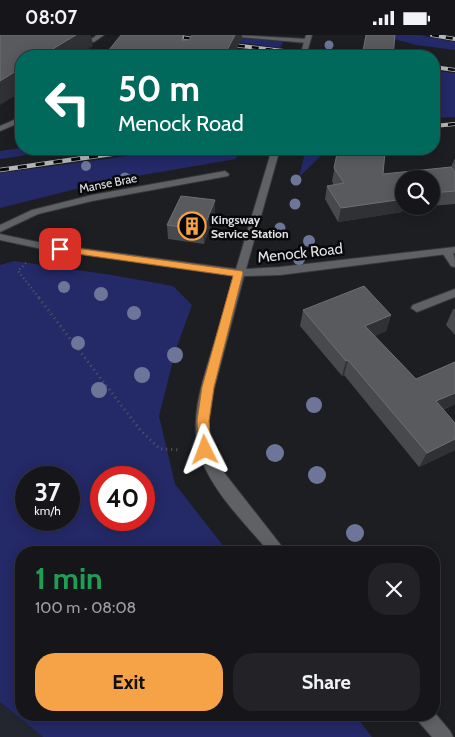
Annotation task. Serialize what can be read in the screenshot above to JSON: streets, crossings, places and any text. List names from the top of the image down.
{
  "streets": {
    "street": ["Manse Brae", "Menock Road"]
  },
  "places": {
    "building": ["Kingsway Service Station"]
  },
  "page": {
    "status": "08:07",
    "turn": ["50 m", "Menock Road"],
    "speed": "37 km/h",
    "limit": "40",
    "heading": ["1 min", "100 m · 08:08"],
    "buttons": ["Exit", "Share"]
  }
}
